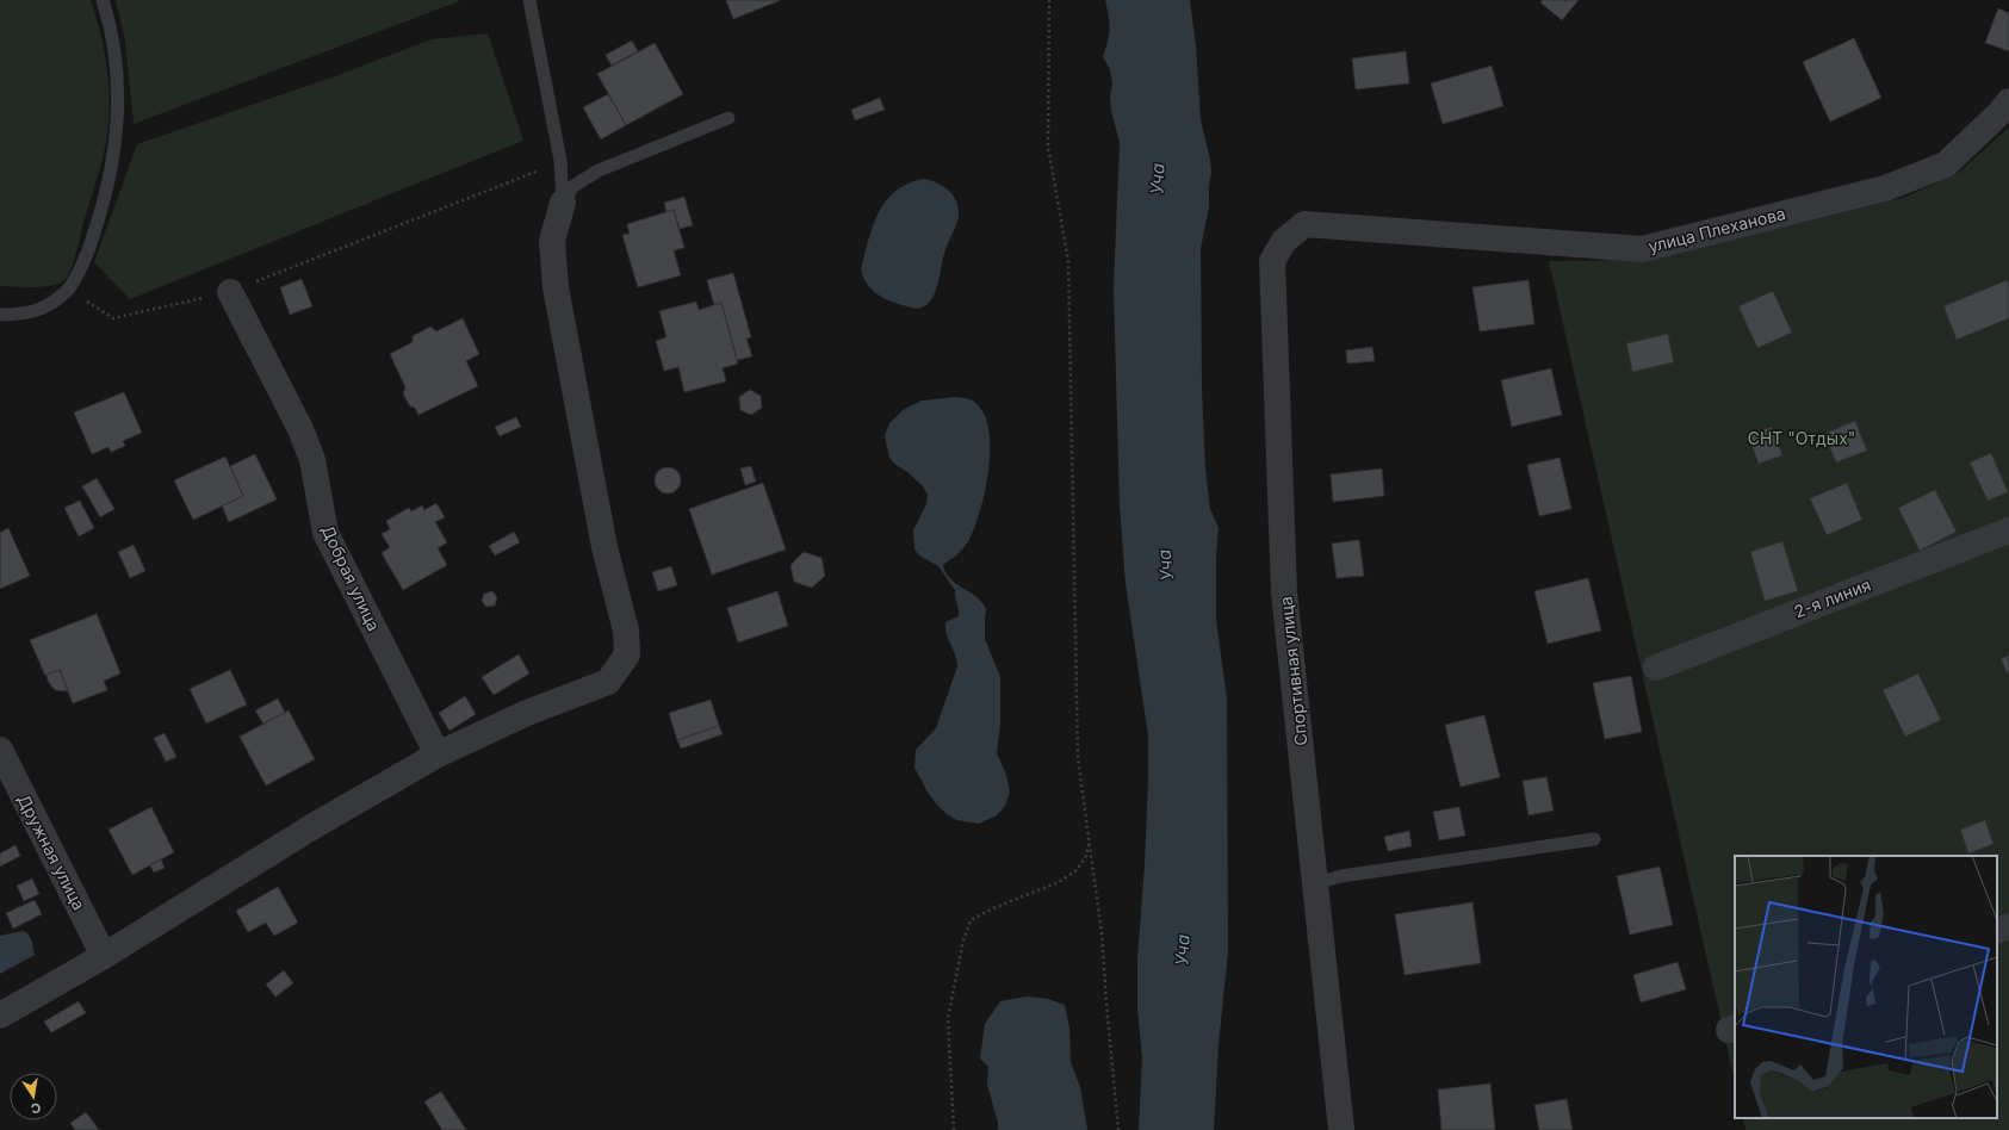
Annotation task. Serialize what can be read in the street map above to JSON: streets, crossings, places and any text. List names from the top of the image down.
{
  "streets": {
    "street": [
      "улица Плеханова",
      "Добрая улица",
      "2-я линия",
      "Спортивная улица",
      "Дружная улица"
    ]
  },
  "crossings": [
    ["улица Плеханова", "Спортивная улица"]
  ],
  "water": ["Уча"],
  "parks": ["СНТ \"Отдых\""],
  "north": "bottom"
}
